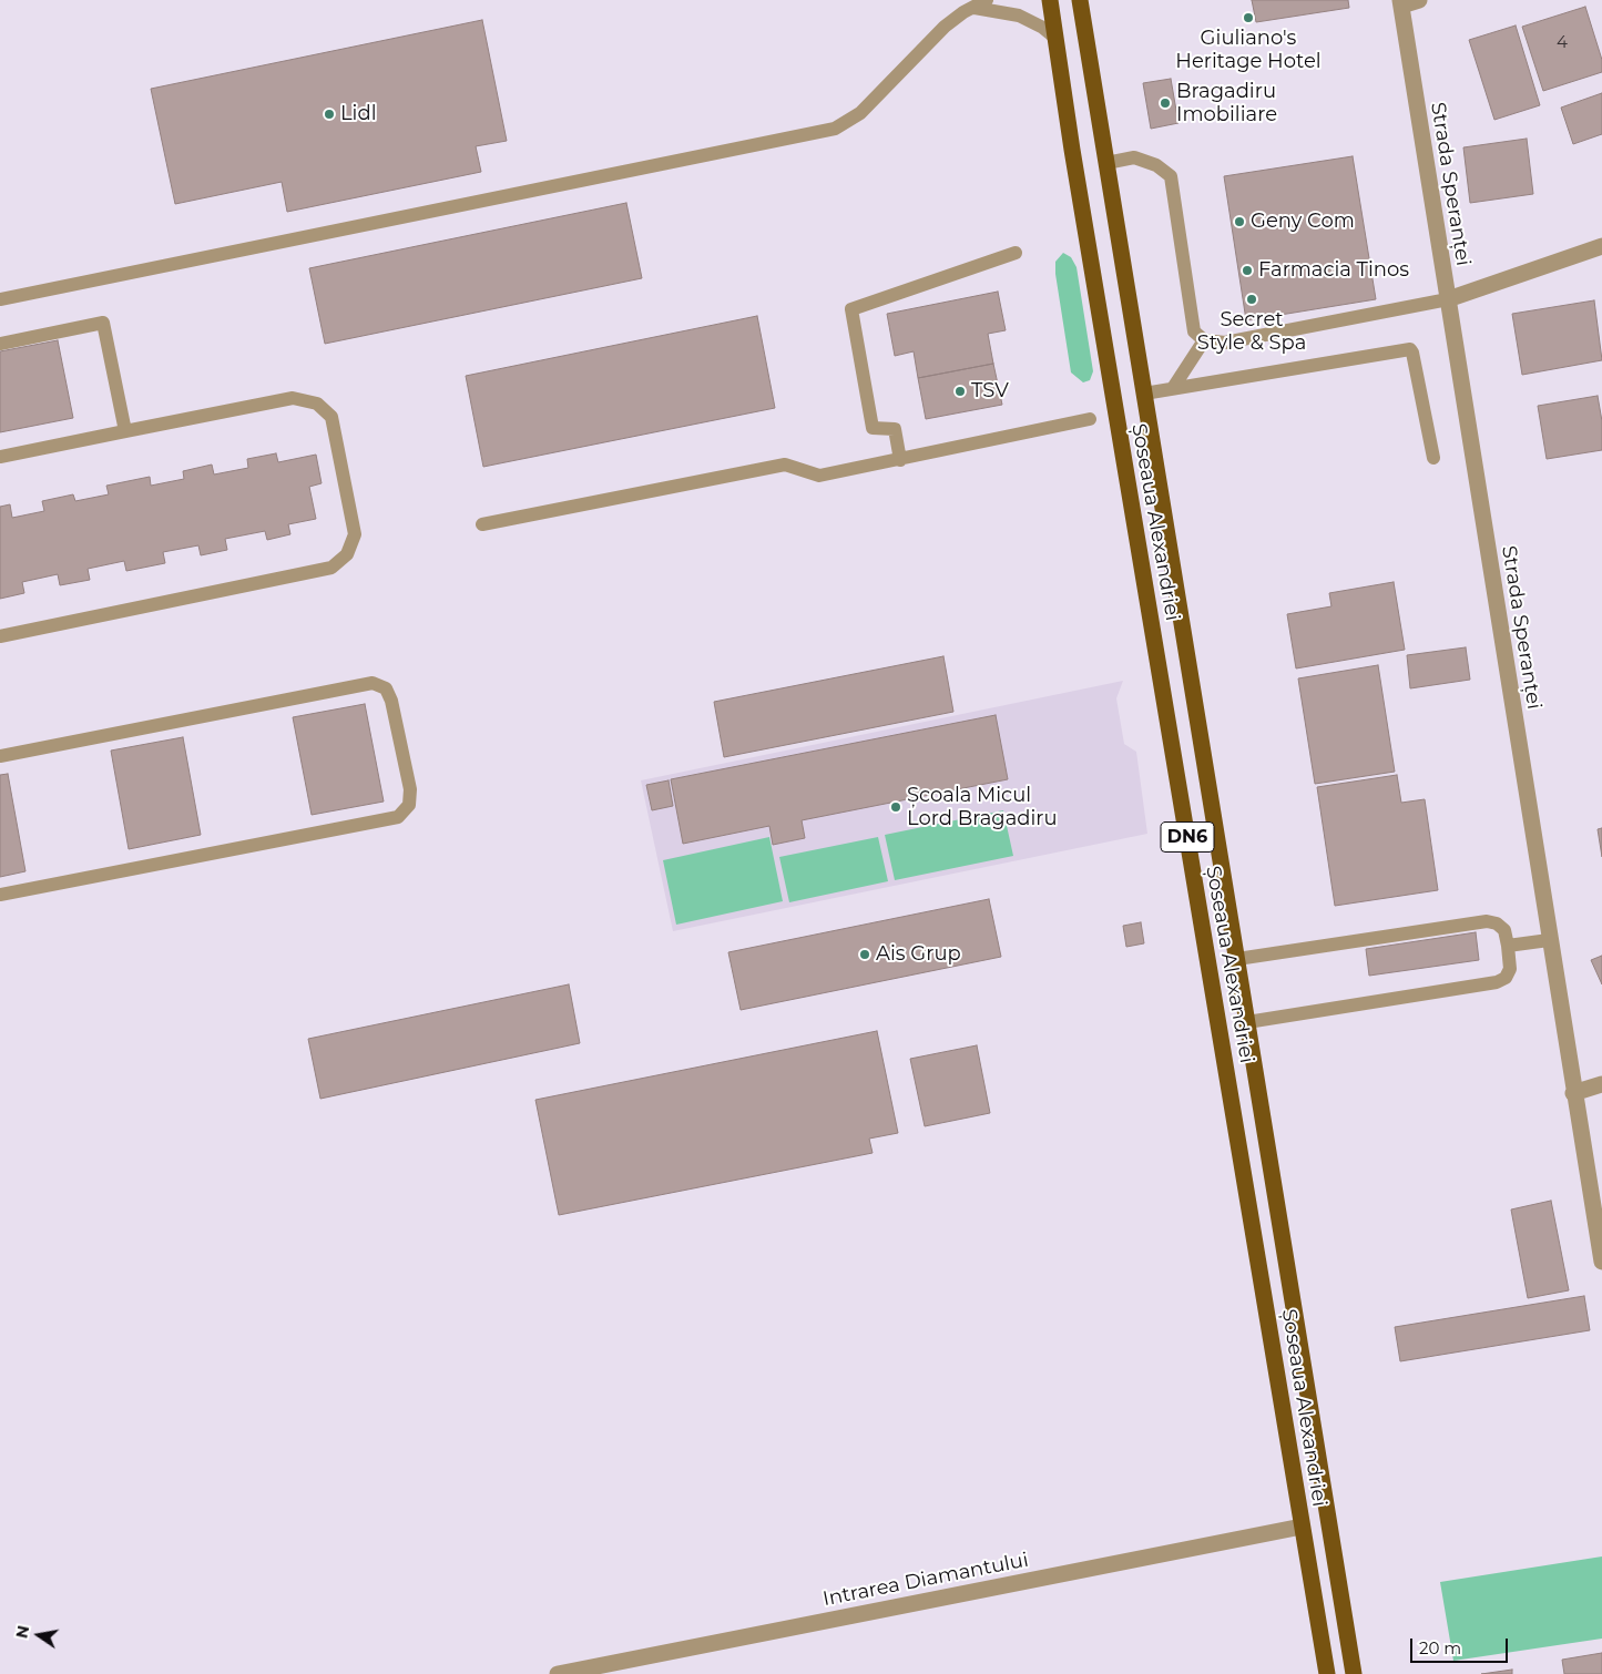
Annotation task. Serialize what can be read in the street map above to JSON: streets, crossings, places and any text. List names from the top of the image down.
{
  "streets": {
    "main road": ["Șoseaua Alexandriei", "DN6"],
    "street": ["Strada Speranței", "Intrarea Diamantului"]
  },
  "crossings": [
    ["Șoseaua Alexandriei", "Intrarea Diamantului"]
  ],
  "places": [
    "Giuliano's Heritage Hotel",
    "Bragadiru Imobiliare",
    "Lidl",
    "Geny Com",
    "Farmacia Tinos",
    "Secret Style & Spa",
    "TSV",
    "Școala Micul Lord Bragadiru",
    "Ais Grup"
  ],
  "house_numbers": ["4"],
  "scale_bar": "20 m",
  "north": "left"
}
